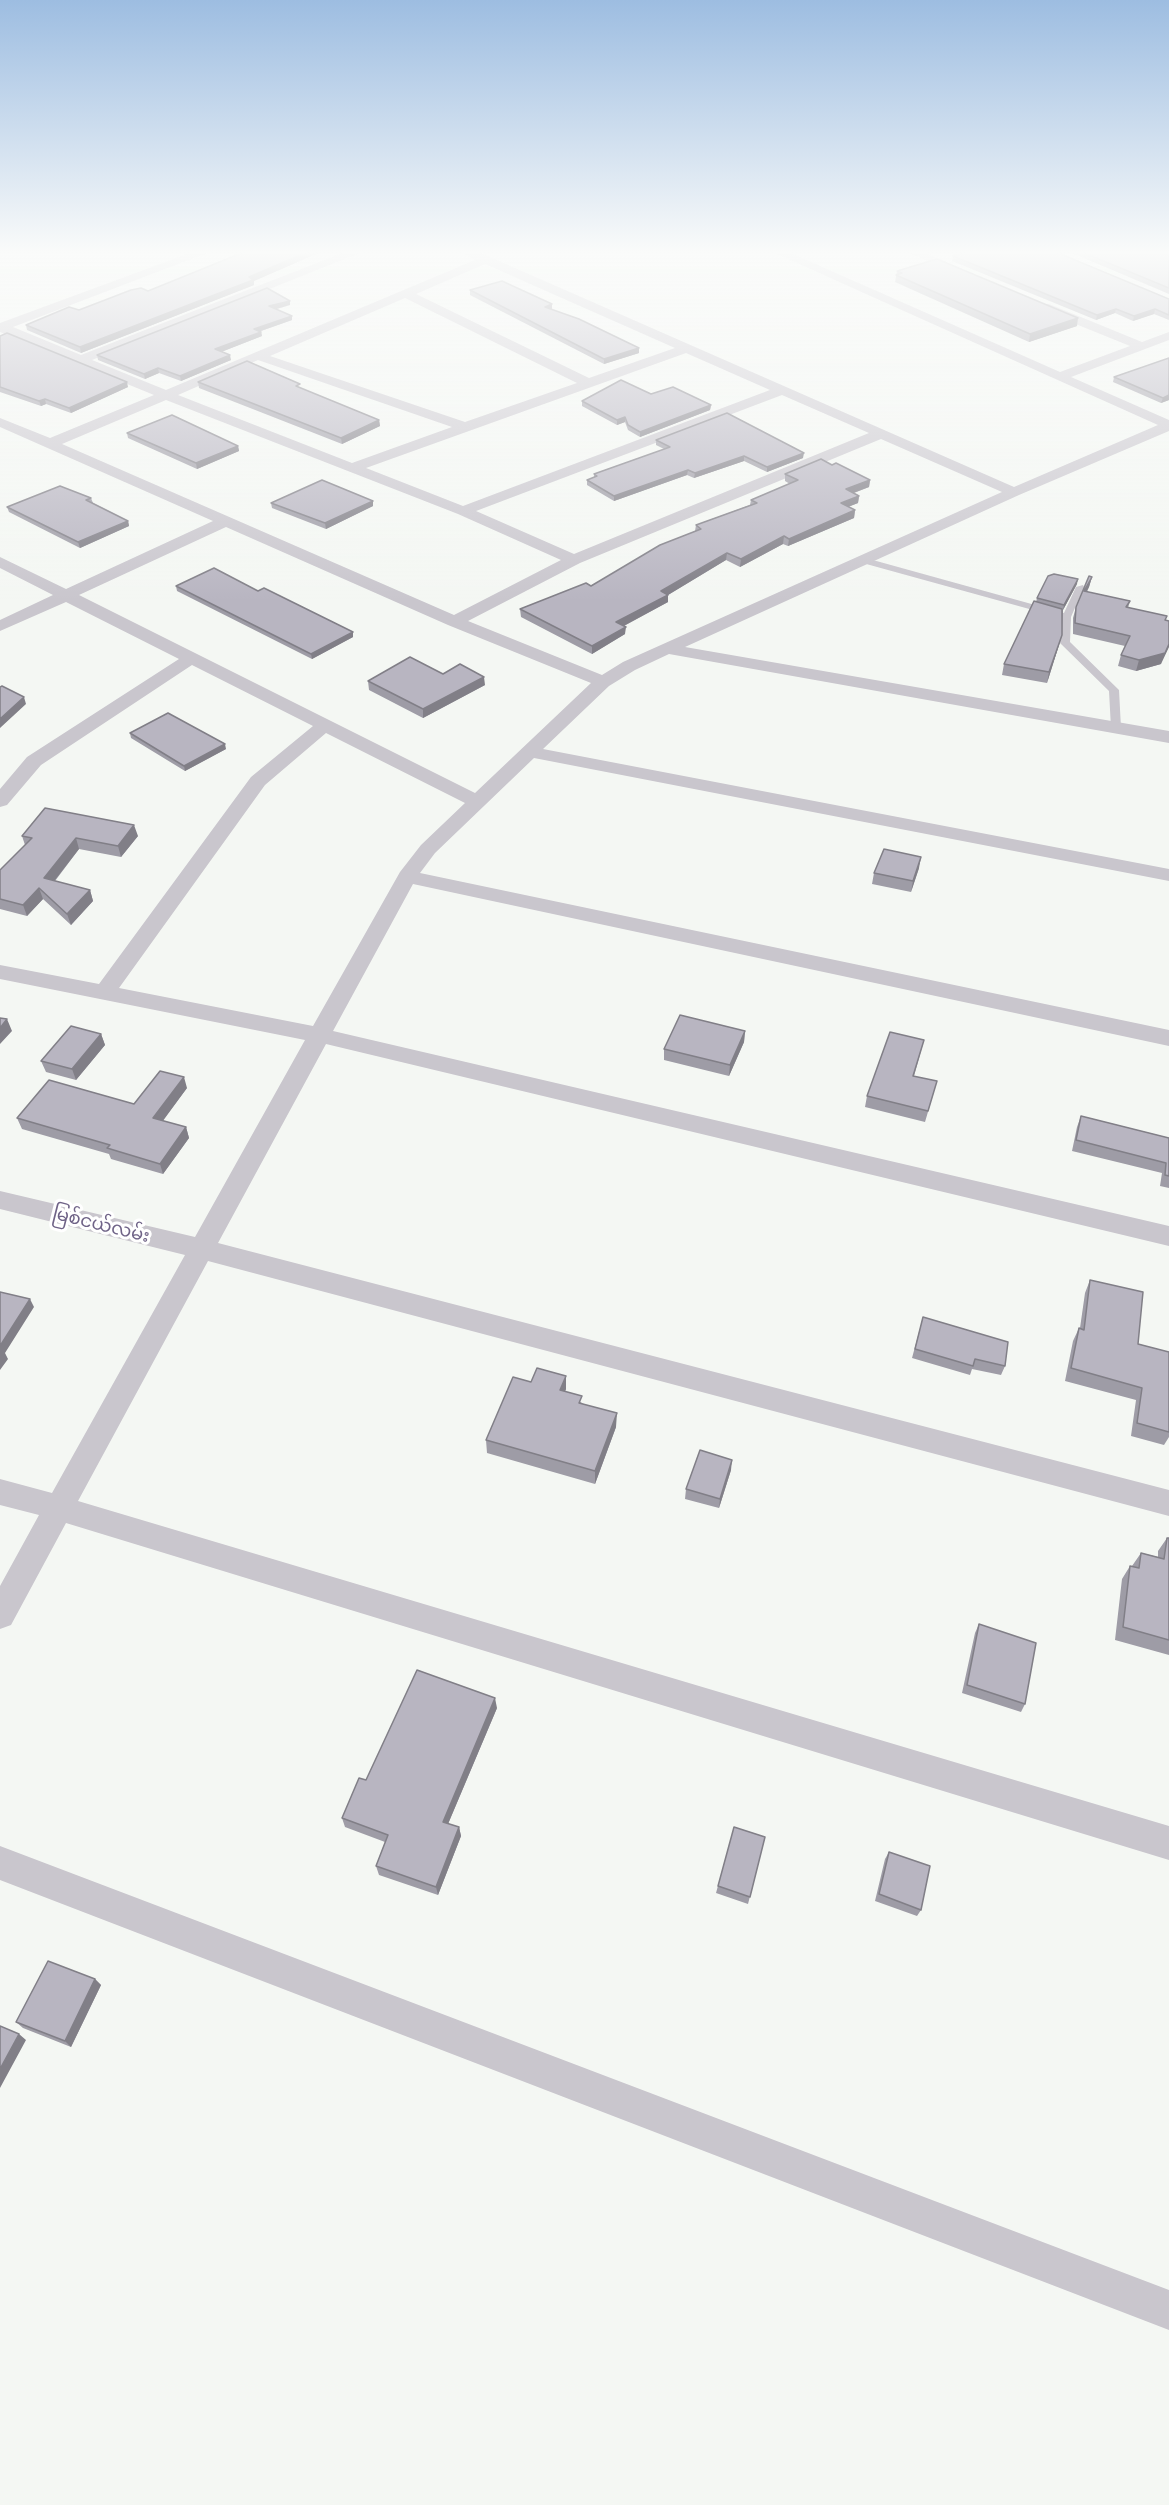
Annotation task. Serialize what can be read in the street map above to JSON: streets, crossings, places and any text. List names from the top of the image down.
{
  "streets": {
    "street": ["မြစ်ငယ်လမ်း"]
  }
}
